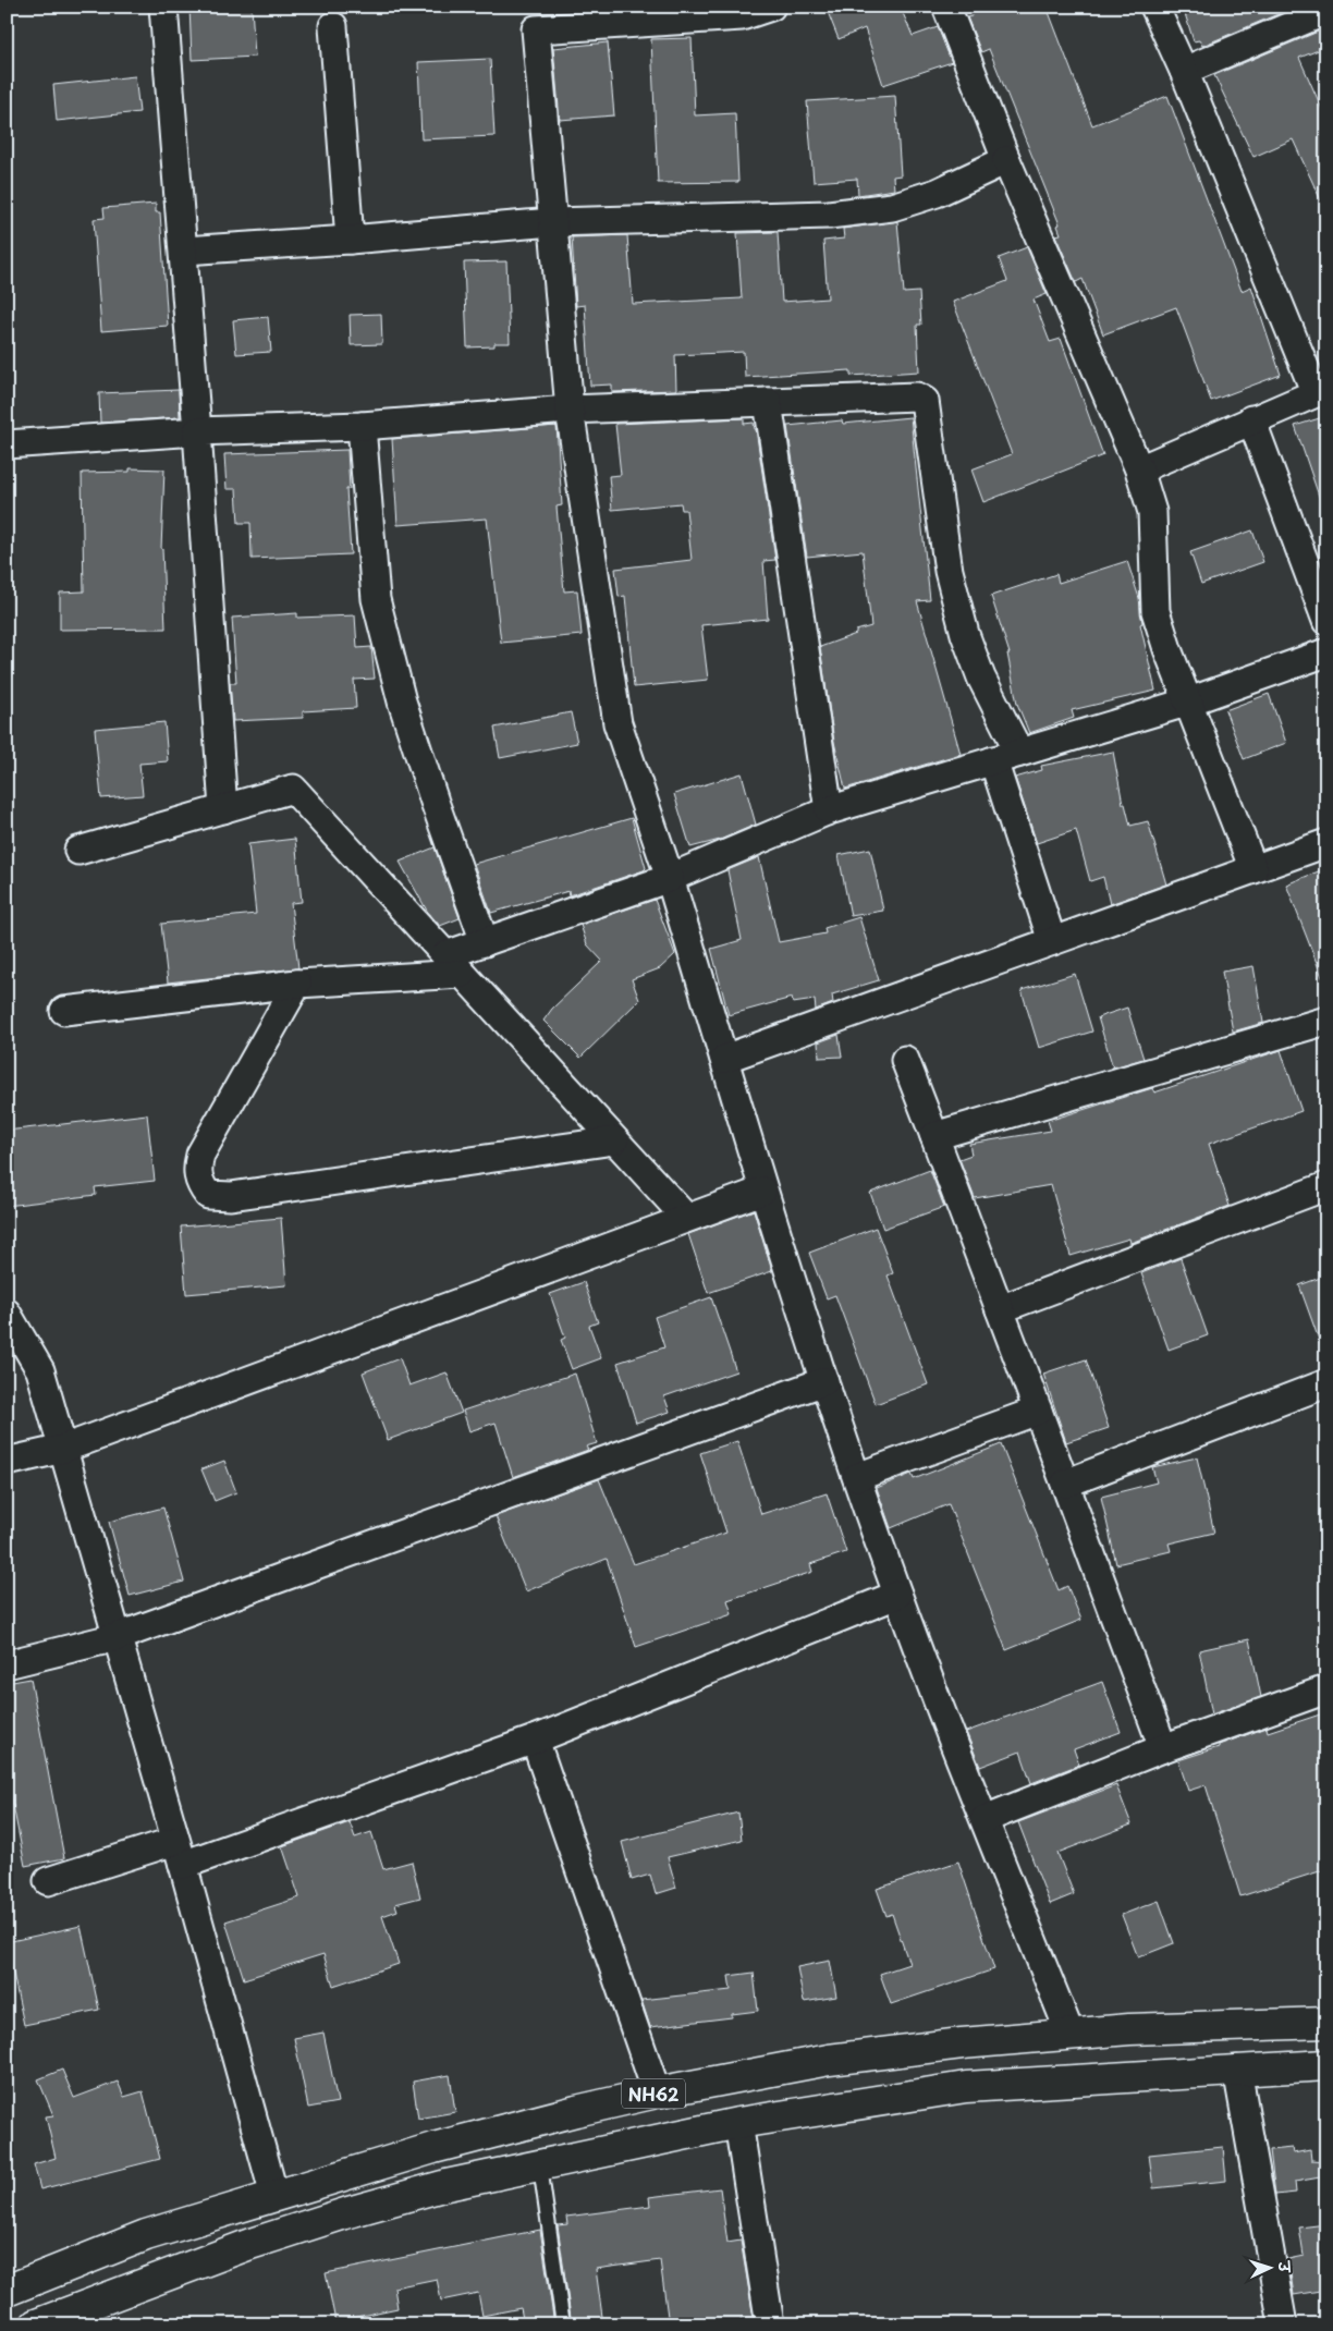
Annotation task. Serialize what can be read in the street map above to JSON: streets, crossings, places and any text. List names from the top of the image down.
{
  "streets": {
    "highway": ["NH62"]
  },
  "north": "right"
}
